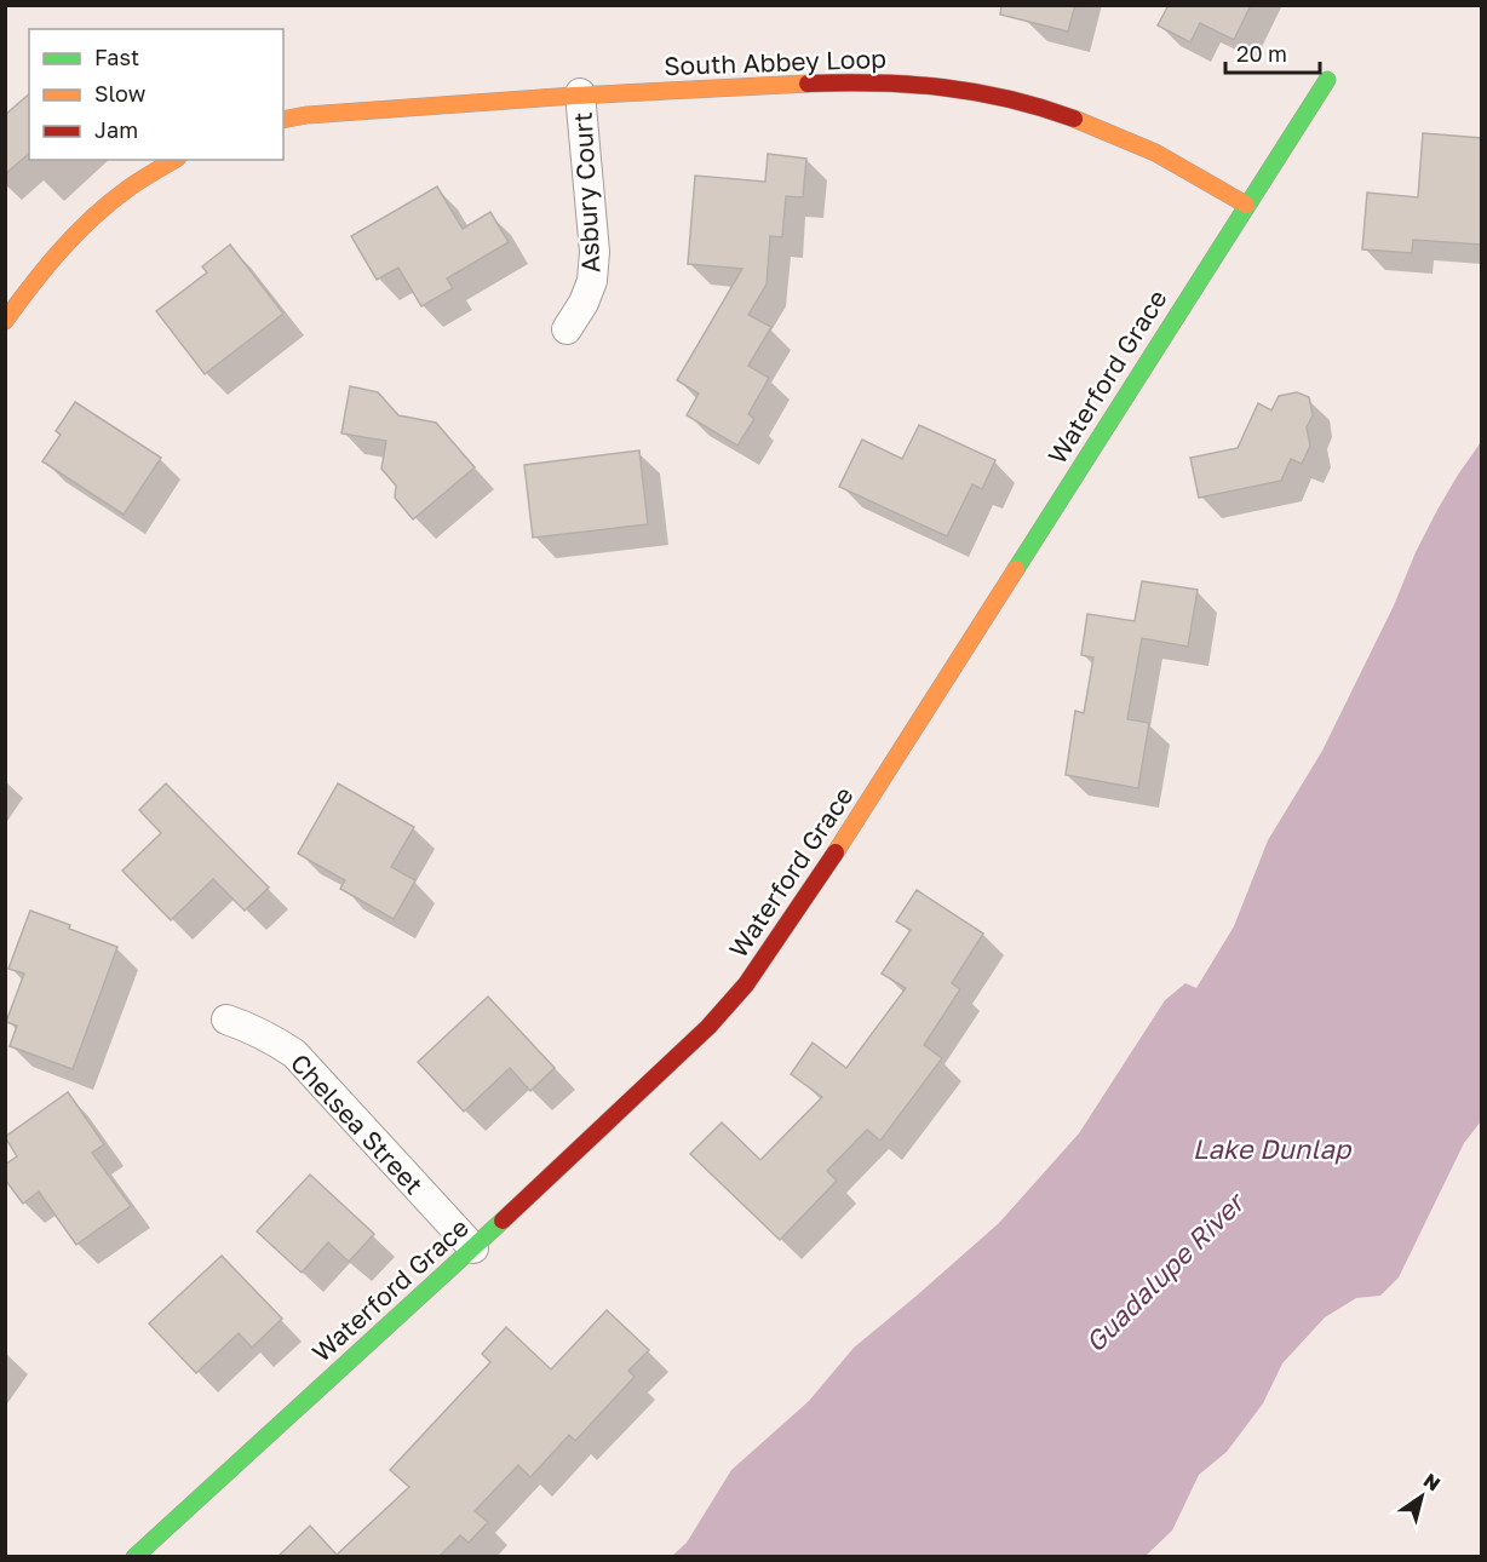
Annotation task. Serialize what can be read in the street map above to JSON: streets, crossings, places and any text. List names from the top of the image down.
{
  "streets": {
    "street": [
      "South Abbey Loop",
      "Asbury Court",
      "Waterford Grace",
      "Chelsea Street"
    ]
  },
  "crossings": [
    ["South Abbey Loop", "Asbury Court"],
    ["South Abbey Loop", "Waterford Grace"],
    ["Waterford Grace", "Chelsea Street"]
  ],
  "water": ["Lake Dunlap", "Guadalupe River"],
  "legend": ["Fast", "Slow", "Jam"],
  "scale_bar": "20 m",
  "north": "top right"
}
